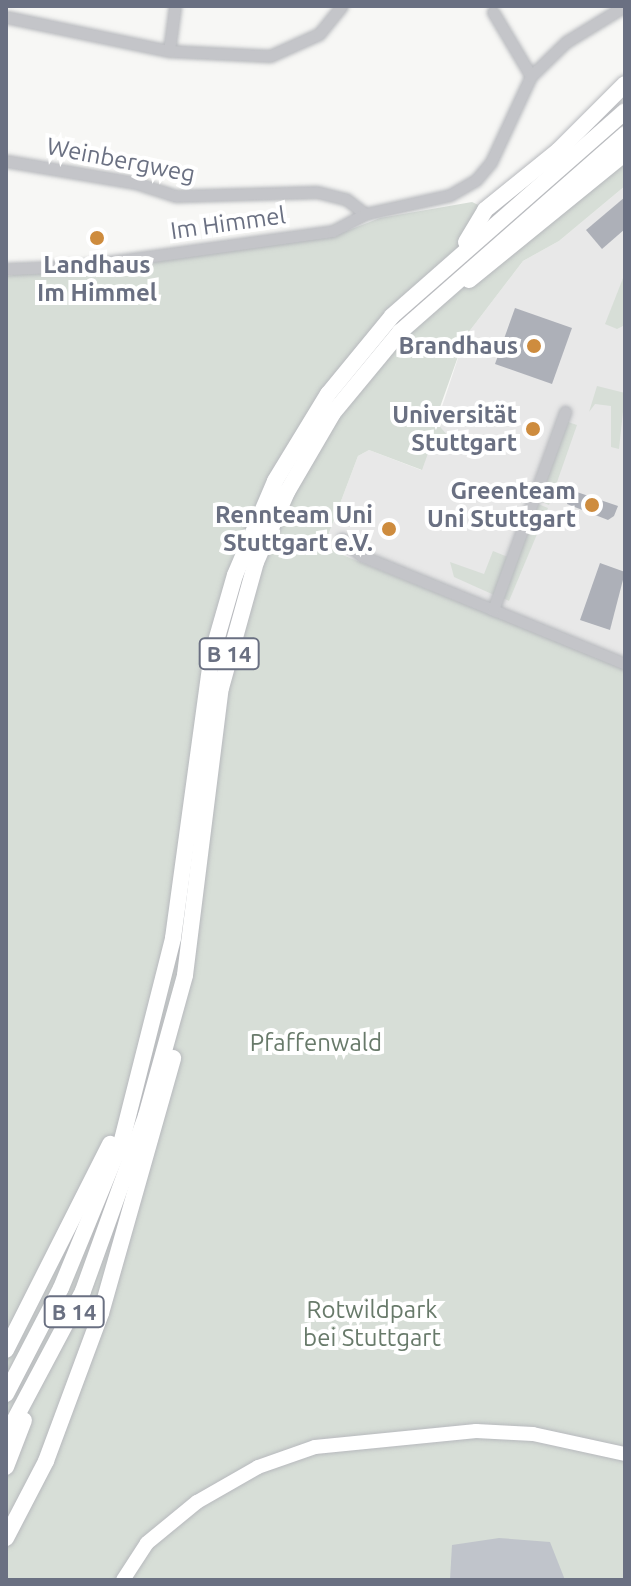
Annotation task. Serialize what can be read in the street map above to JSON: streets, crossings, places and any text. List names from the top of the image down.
{
  "streets": {
    "highway": ["B 14"],
    "street": ["Weinbergweg", "Im Himmel"]
  },
  "crossings": [
    ["Weinbergweg", "Im Himmel"]
  ],
  "parks": ["Pfaffenwald", "Rotwildpark bei Stuttgart"],
  "places": [
    "Landhaus Im Himmel",
    "Brandhaus",
    "Universität Stuttgart",
    "Greenteam Uni Stuttgart",
    "Rennteam Uni Stuttgart e.V."
  ]
}
